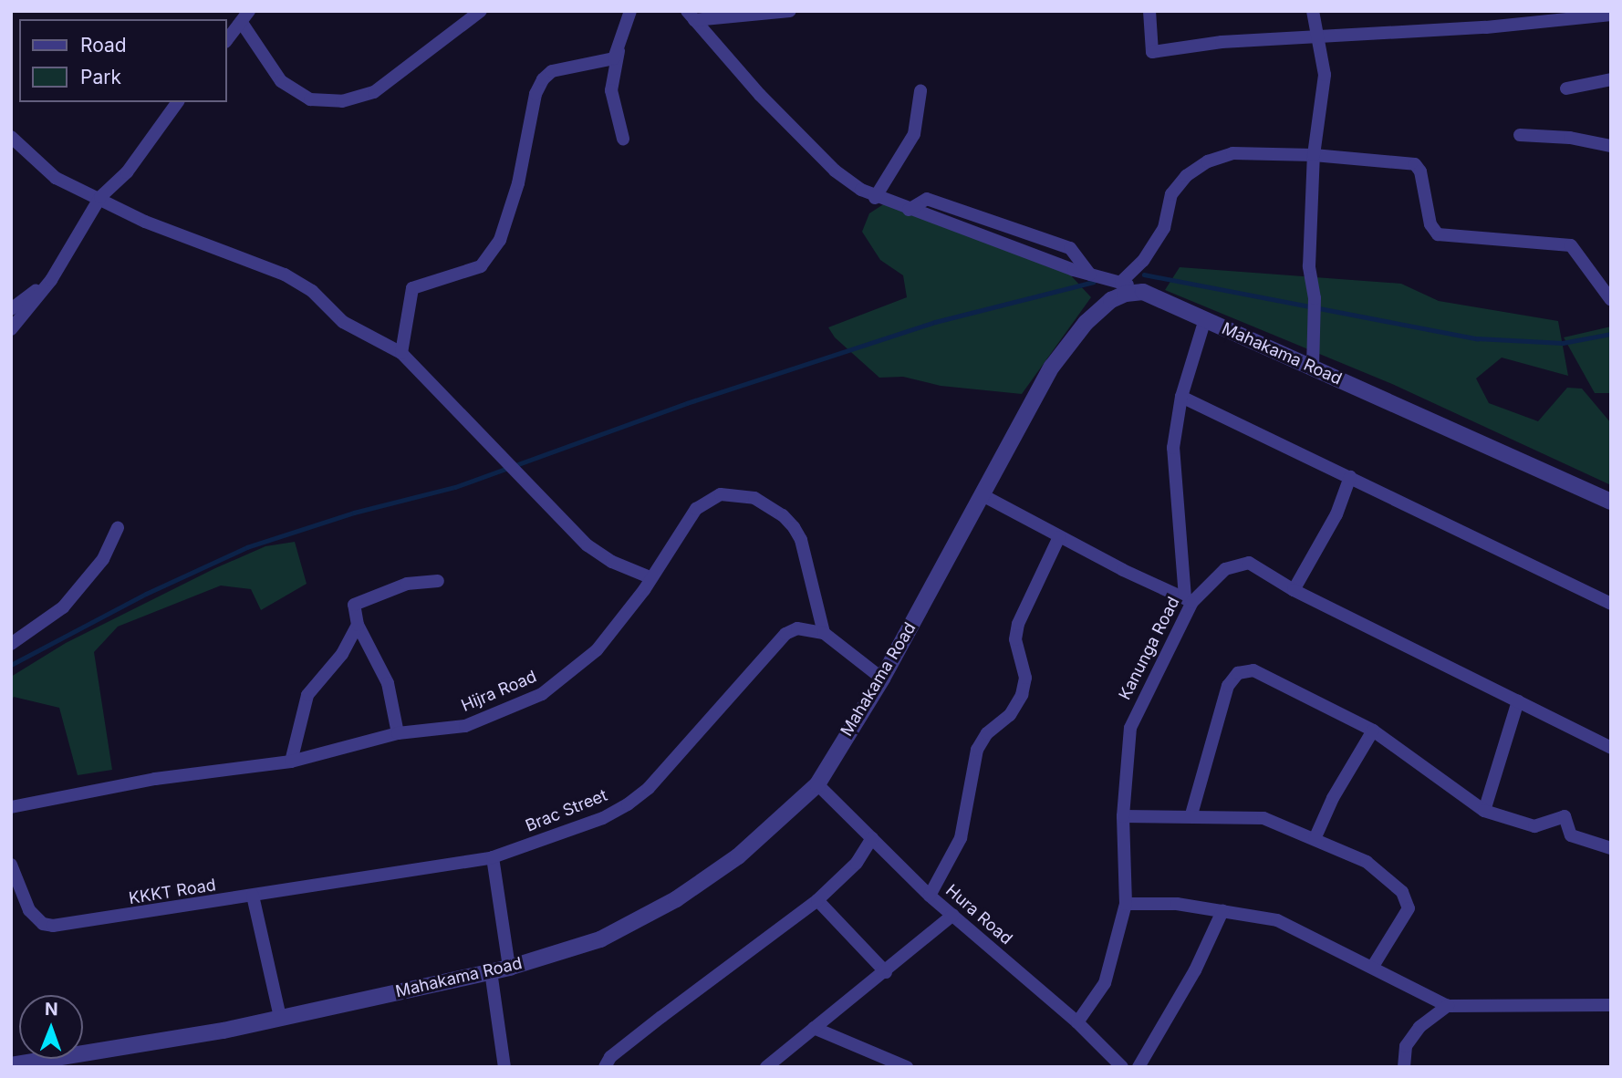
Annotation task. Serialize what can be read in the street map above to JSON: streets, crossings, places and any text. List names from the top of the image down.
{
  "streets": {
    "street": [
      "Mahakama Road",
      "Kanunga Road",
      "Hijra Road",
      "Brac Street",
      "KKKT Road",
      "Hura Road"
    ]
  },
  "crossings": [
    ["Mahakama Road", "Hura Road"],
    ["Kanunga Road", "Hura Road"],
    ["Hijra Road", "Brac Street"],
    ["Brac Street", "KKKT Road"]
  ],
  "legend": ["Road", "Park"],
  "north": "top"
}
